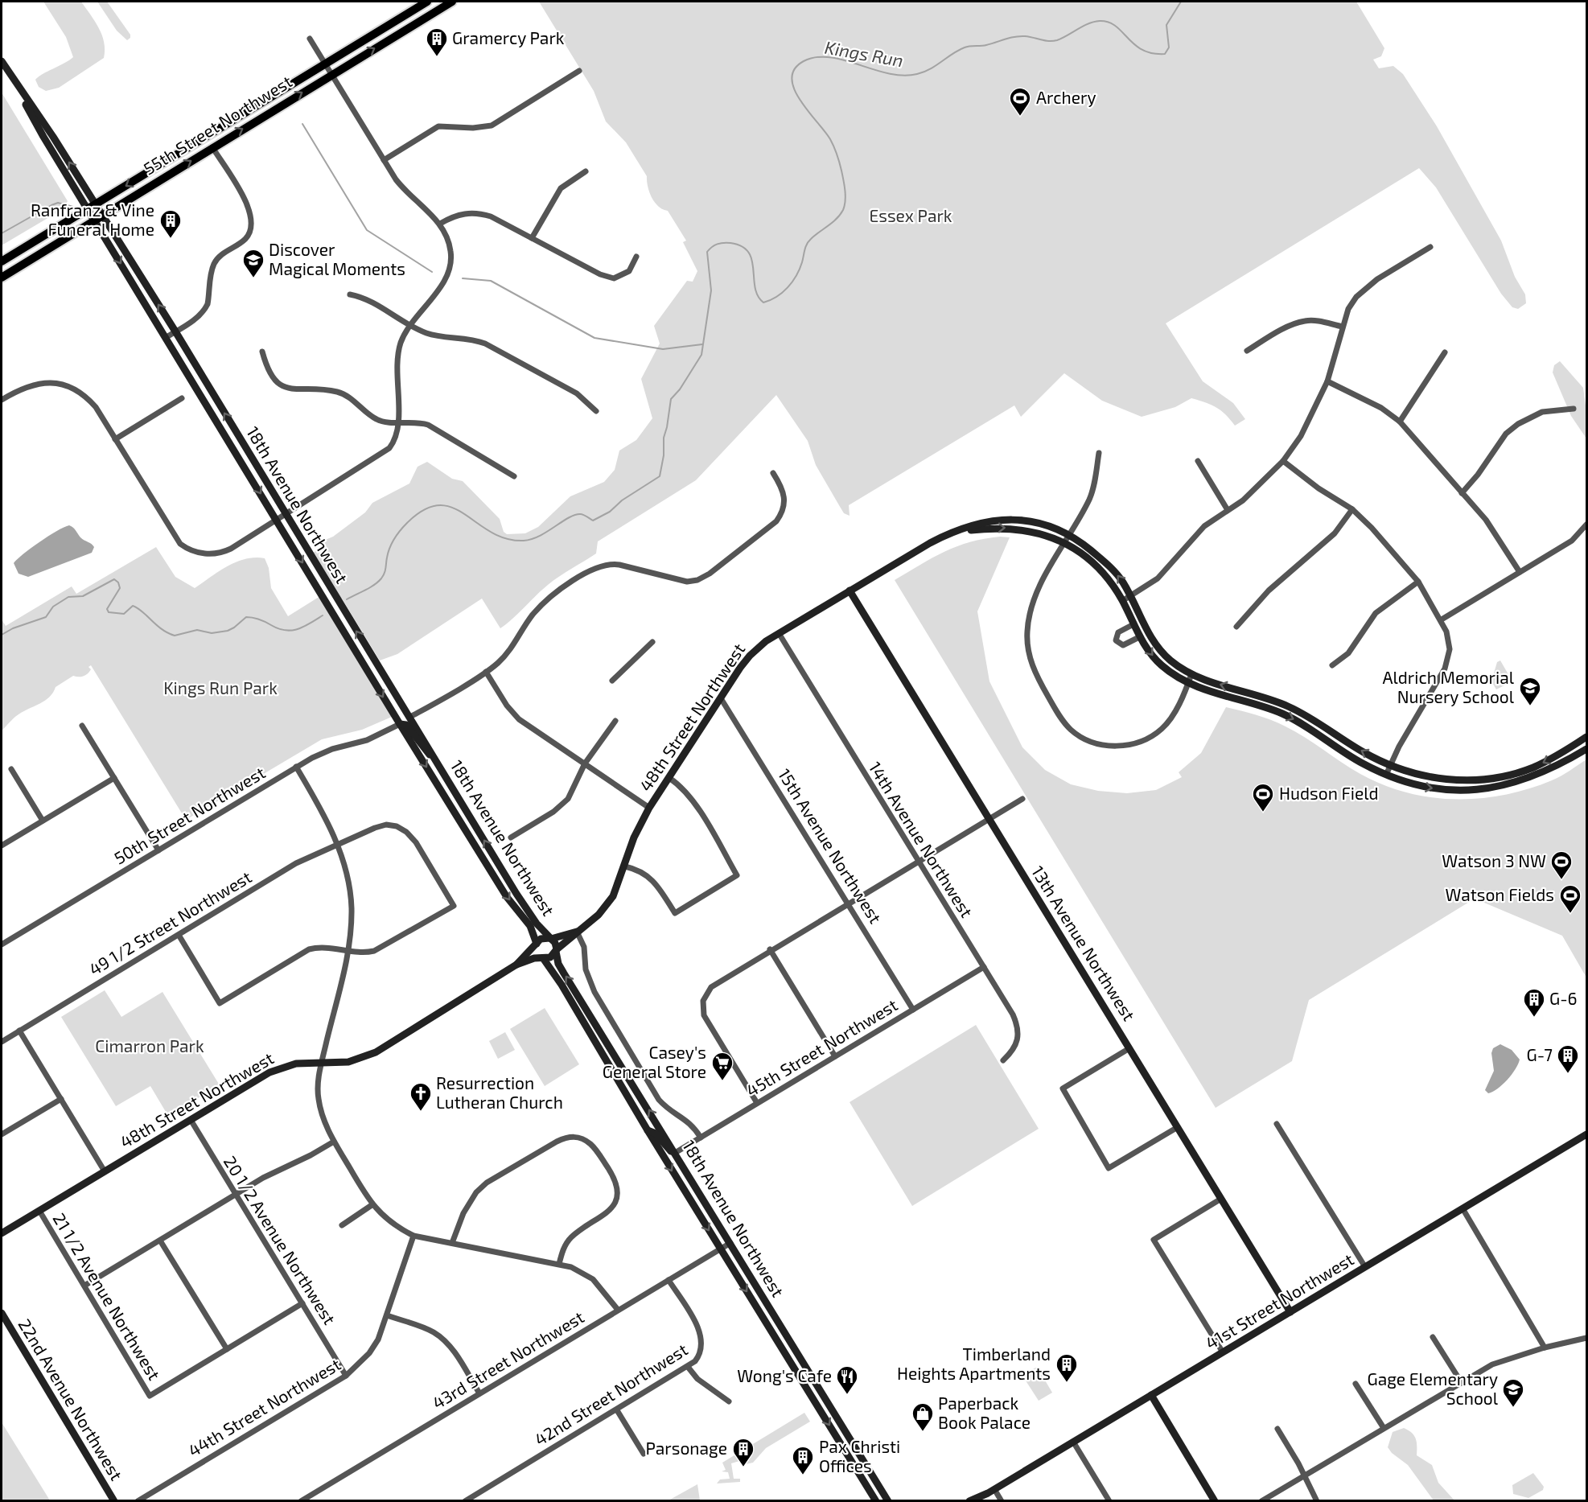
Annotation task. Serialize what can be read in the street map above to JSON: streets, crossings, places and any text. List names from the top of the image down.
{
  "streets": {
    "main road": [
      "55th Street Northwest",
      "18th Avenue Northwest",
      "48th Street Northwest",
      "13th Avenue Northwest",
      "41st Street Northwest",
      "22nd Avenue Northwest"
    ],
    "street": [
      "50th Street Northwest",
      "14th Avenue Northwest",
      "15th Avenue Northwest",
      "49 1/2 Street Northwest",
      "45th Street Northwest",
      "20 1/2 Avenue Northwest",
      "21 1/2 Avenue Northwest",
      "43rd Street Northwest",
      "42nd Street Northwest",
      "44th Street Northwest"
    ]
  },
  "crossings": [
    ["55th Street Northwest", "18th Avenue Northwest"],
    ["18th Avenue Northwest", "48th Street Northwest"],
    ["18th Avenue Northwest", "50th Street Northwest"],
    ["18th Avenue Northwest", "45th Street Northwest"],
    ["18th Avenue Northwest", "43rd Street Northwest"],
    ["48th Street Northwest", "14th Avenue Northwest"],
    ["48th Street Northwest", "15th Avenue Northwest"],
    ["48th Street Northwest", "13th Avenue Northwest"],
    ["48th Street Northwest", "20 1/2 Avenue Northwest"],
    ["48th Street Northwest", "21 1/2 Avenue Northwest"],
    ["14th Avenue Northwest", "45th Street Northwest"],
    ["15th Avenue Northwest", "45th Street Northwest"],
    ["13th Avenue Northwest", "41st Street Northwest"],
    ["20 1/2 Avenue Northwest", "44th Street Northwest"],
    ["43rd Street Northwest", "42nd Street Northwest"]
  ],
  "water": ["Kings Run"],
  "parks": ["Essex Park", "Kings Run Park", "Cimarron Park"],
  "places": {
    "building": [
      "Gramercy Park",
      "Ranfranz & Vine Funeral Home",
      "G-6",
      "G-7",
      "Timberland Heights Apartments",
      "Parsonage",
      "Pax Christi Offices"
    ],
    "sports": [
      "Archery",
      "Hudson Field",
      "Watson 3 NW",
      "Watson Fields"
    ],
    "school or university": ["Discover Magical Moments", "Aldrich Memorial Nursery School", "Gage Elementary School"],
    "supermarket": ["Casey's General Store"],
    "church": ["Resurrection Lutheran Church"],
    "restaurant": ["Wong's Cafe"],
    "shop": ["Paperback Book Palace"]
  }
}
